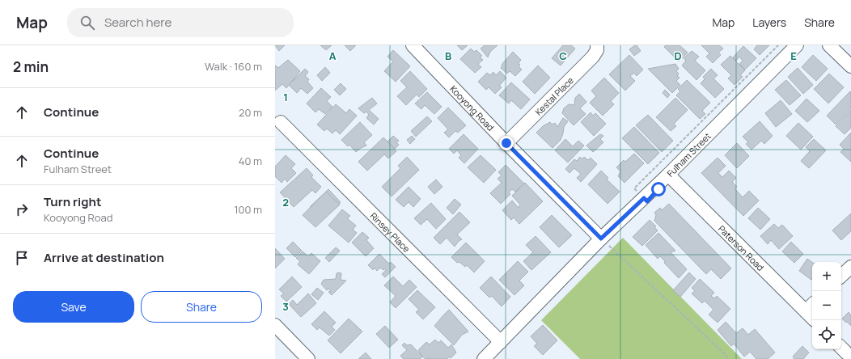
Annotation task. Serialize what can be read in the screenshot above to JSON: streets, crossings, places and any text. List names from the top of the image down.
{
  "streets": {
    "street": [
      "Kestal Place",
      "Kooyong Road",
      "Fulham Street",
      "Rinsey Place",
      "Paterson Road"
    ]
  },
  "crossings": [
    ["Kestal Place", "Kooyong Road"],
    ["Kooyong Road", "Fulham Street"],
    ["Fulham Street", "Rinsey Place"],
    ["Fulham Street", "Paterson Road"]
  ],
  "page": {
    "header": "Map",
    "search": "Search here",
    "nav": ["Map", "Layers", "Share"],
    "heading": ["2 min", "Walk · 160 m"],
    "list": [
      ["Continue", "20 m"],
      ["Continue", "Fulham Street", "40 m"],
      ["Turn right", "Kooyong Road", "100 m"],
      "Arrive at destination"
    ],
    "map_buttons": ["+", "−"],
    "buttons": ["Save", "Share"]
  },
  "grid": {
    "columns": [
      "A",
      "B",
      "C",
      "D",
      "E"
    ],
    "rows": ["1", "2", "3"]
  }
}
